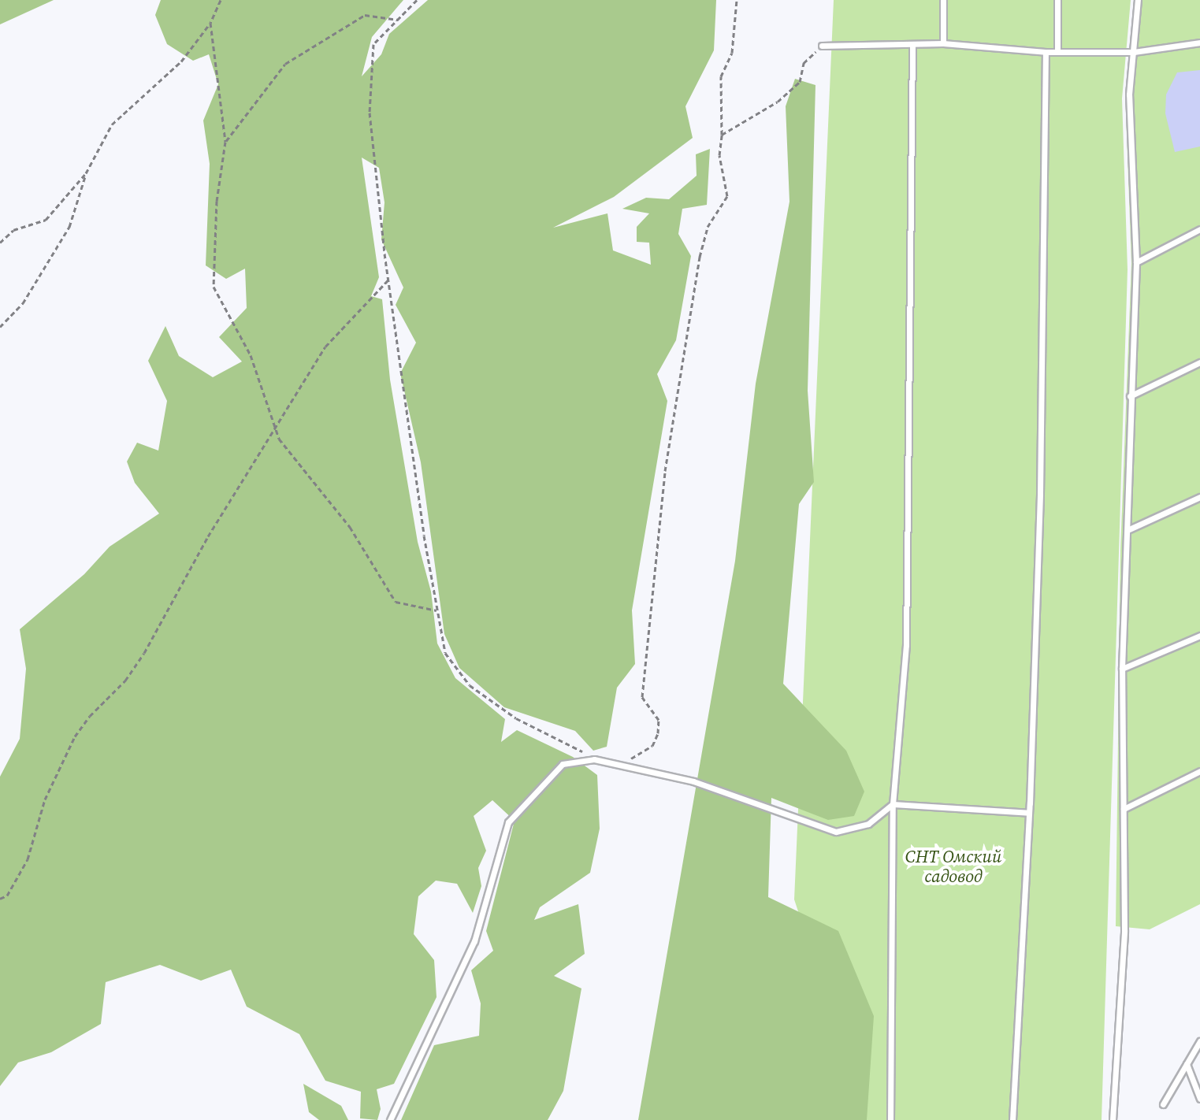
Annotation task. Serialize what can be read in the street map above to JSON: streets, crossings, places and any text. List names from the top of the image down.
{
  "parks": ["СНТ Омский садовод"]
}
